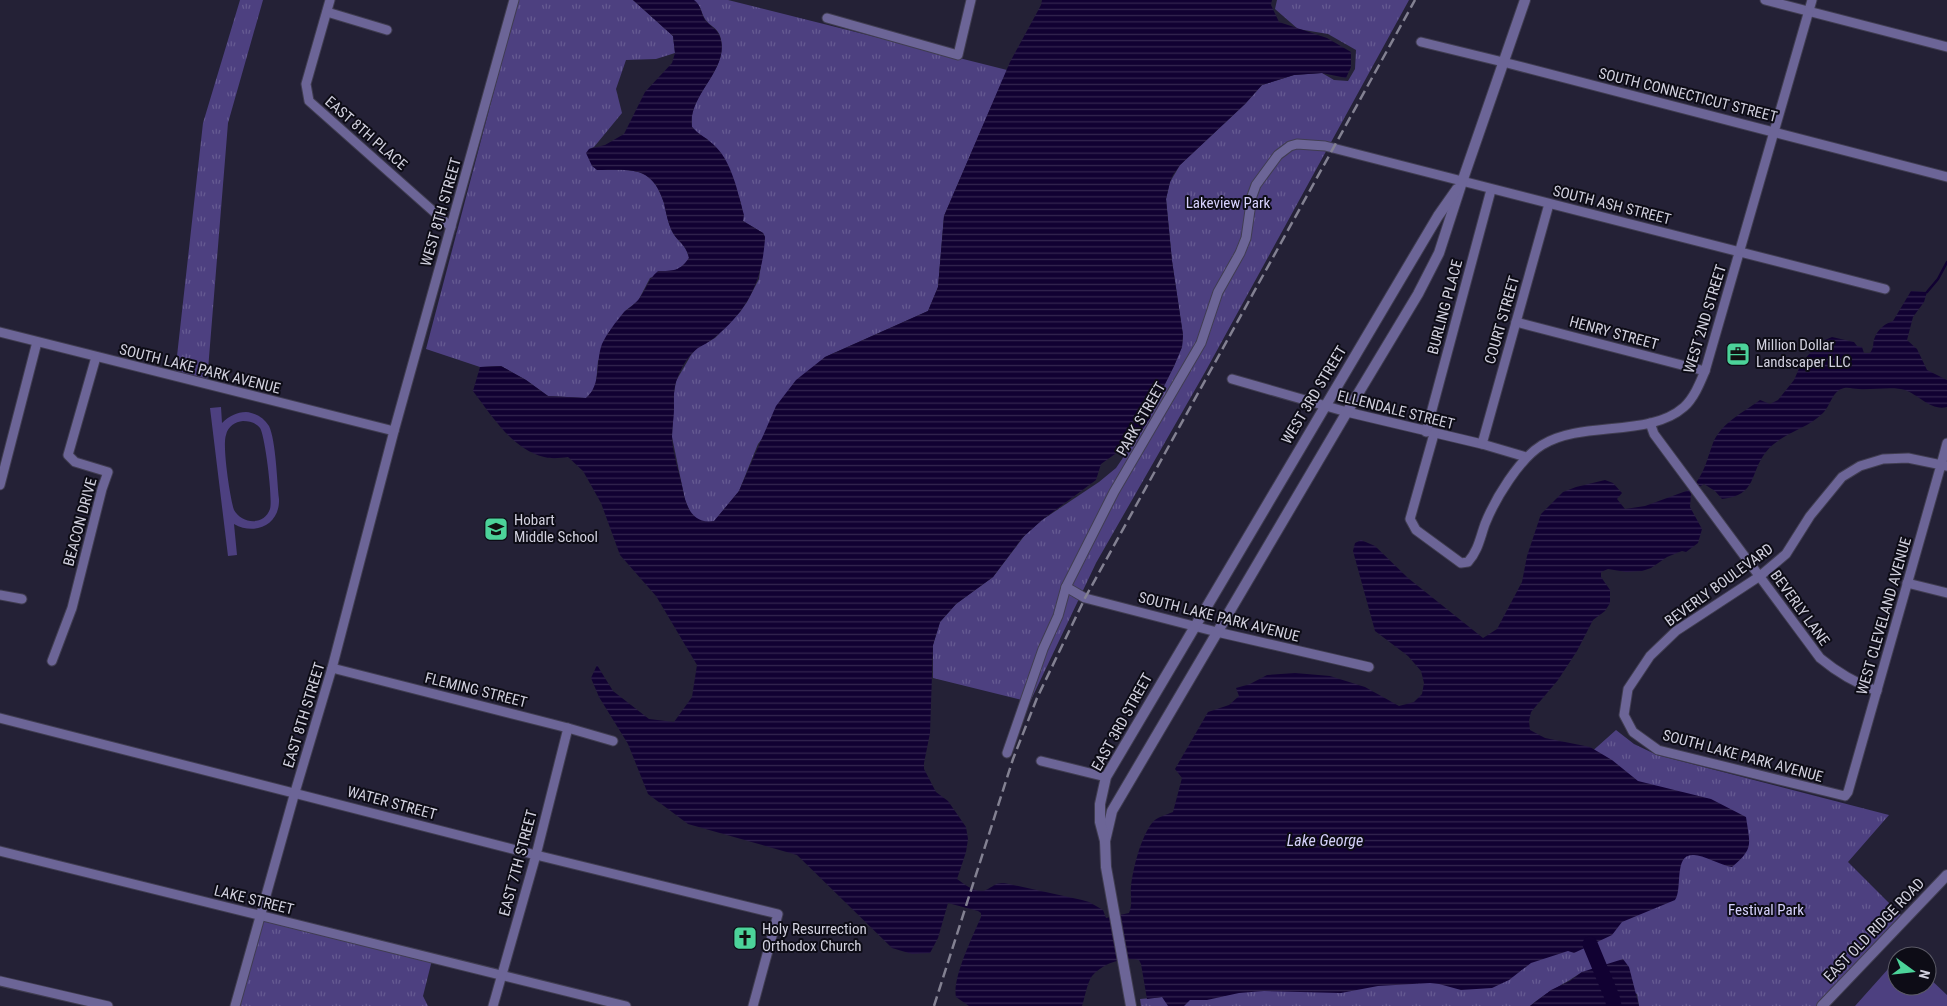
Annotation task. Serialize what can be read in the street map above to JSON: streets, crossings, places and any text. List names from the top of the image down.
{
  "streets": {
    "street": [
      "SOUTH CONNECTICUT STREET",
      "EAST 8TH PLACE",
      "SOUTH ASH STREET",
      "WEST 8TH STREET",
      "BURLING PLACE",
      "WEST 2ND STREET",
      "COURT STREET",
      "HENRY STREET",
      "SOUTH LAKE PARK AVENUE",
      "WEST 3RD STREET",
      "ELLENDALE STREET",
      "PARK STREET",
      "BEACON DRIVE",
      "BEVERLY BOULEVARD",
      "BEVERLY LANE",
      "WEST CLEVELAND AVENUE",
      "FLEMING STREET",
      "EAST 8TH STREET",
      "EAST 3RD STREET",
      "WATER STREET",
      "EAST 7TH STREET",
      "LAKE STREET",
      "EAST OLD RIDGE ROAD"
    ]
  },
  "crossings": [
    ["SOUTH CONNECTICUT STREET", "WEST 2ND STREET"],
    ["SOUTH CONNECTICUT STREET", "WEST 3RD STREET"],
    ["EAST 8TH PLACE", "WEST 8TH STREET"],
    ["SOUTH ASH STREET", "BURLING PLACE"],
    ["SOUTH ASH STREET", "WEST 2ND STREET"],
    ["SOUTH ASH STREET", "COURT STREET"],
    ["SOUTH ASH STREET", "WEST 3RD STREET"],
    ["SOUTH ASH STREET", "PARK STREET"],
    ["WEST 8TH STREET", "SOUTH LAKE PARK AVENUE"],
    ["WEST 8TH STREET", "EAST 8TH STREET"],
    ["BURLING PLACE", "WEST 2ND STREET"],
    ["BURLING PLACE", "ELLENDALE STREET"],
    ["WEST 2ND STREET", "HENRY STREET"],
    ["WEST 2ND STREET", "ELLENDALE STREET"],
    ["WEST 2ND STREET", "BEVERLY LANE"],
    ["COURT STREET", "HENRY STREET"],
    ["COURT STREET", "ELLENDALE STREET"],
    ["SOUTH LAKE PARK AVENUE", "WEST 3RD STREET"],
    ["SOUTH LAKE PARK AVENUE", "PARK STREET"],
    ["SOUTH LAKE PARK AVENUE", "BEACON DRIVE"],
    ["SOUTH LAKE PARK AVENUE", "BEVERLY BOULEVARD"],
    ["SOUTH LAKE PARK AVENUE", "WEST CLEVELAND AVENUE"],
    ["SOUTH LAKE PARK AVENUE", "EAST 8TH STREET"],
    ["SOUTH LAKE PARK AVENUE", "EAST 3RD STREET"],
    ["WEST 3RD STREET", "ELLENDALE STREET"],
    ["WEST 3RD STREET", "EAST 3RD STREET"],
    ["BEVERLY BOULEVARD", "BEVERLY LANE"],
    ["BEVERLY BOULEVARD", "WEST CLEVELAND AVENUE"],
    ["BEVERLY LANE", "WEST CLEVELAND AVENUE"],
    ["FLEMING STREET", "EAST 8TH STREET"],
    ["FLEMING STREET", "EAST 7TH STREET"],
    ["EAST 8TH STREET", "WATER STREET"],
    ["EAST 8TH STREET", "LAKE STREET"],
    ["WATER STREET", "EAST 7TH STREET"],
    ["EAST 7TH STREET", "LAKE STREET"]
  ],
  "water": ["Lake George"],
  "parks": ["Lakeview Park", "Festival Park"],
  "places": {
    "office": ["Million Dollar Landscaper LLC"],
    "school or university": ["Hobart Middle School"],
    "church": ["Holy Resurrection Orthodox Church"]
  },
  "north": "right"
}
